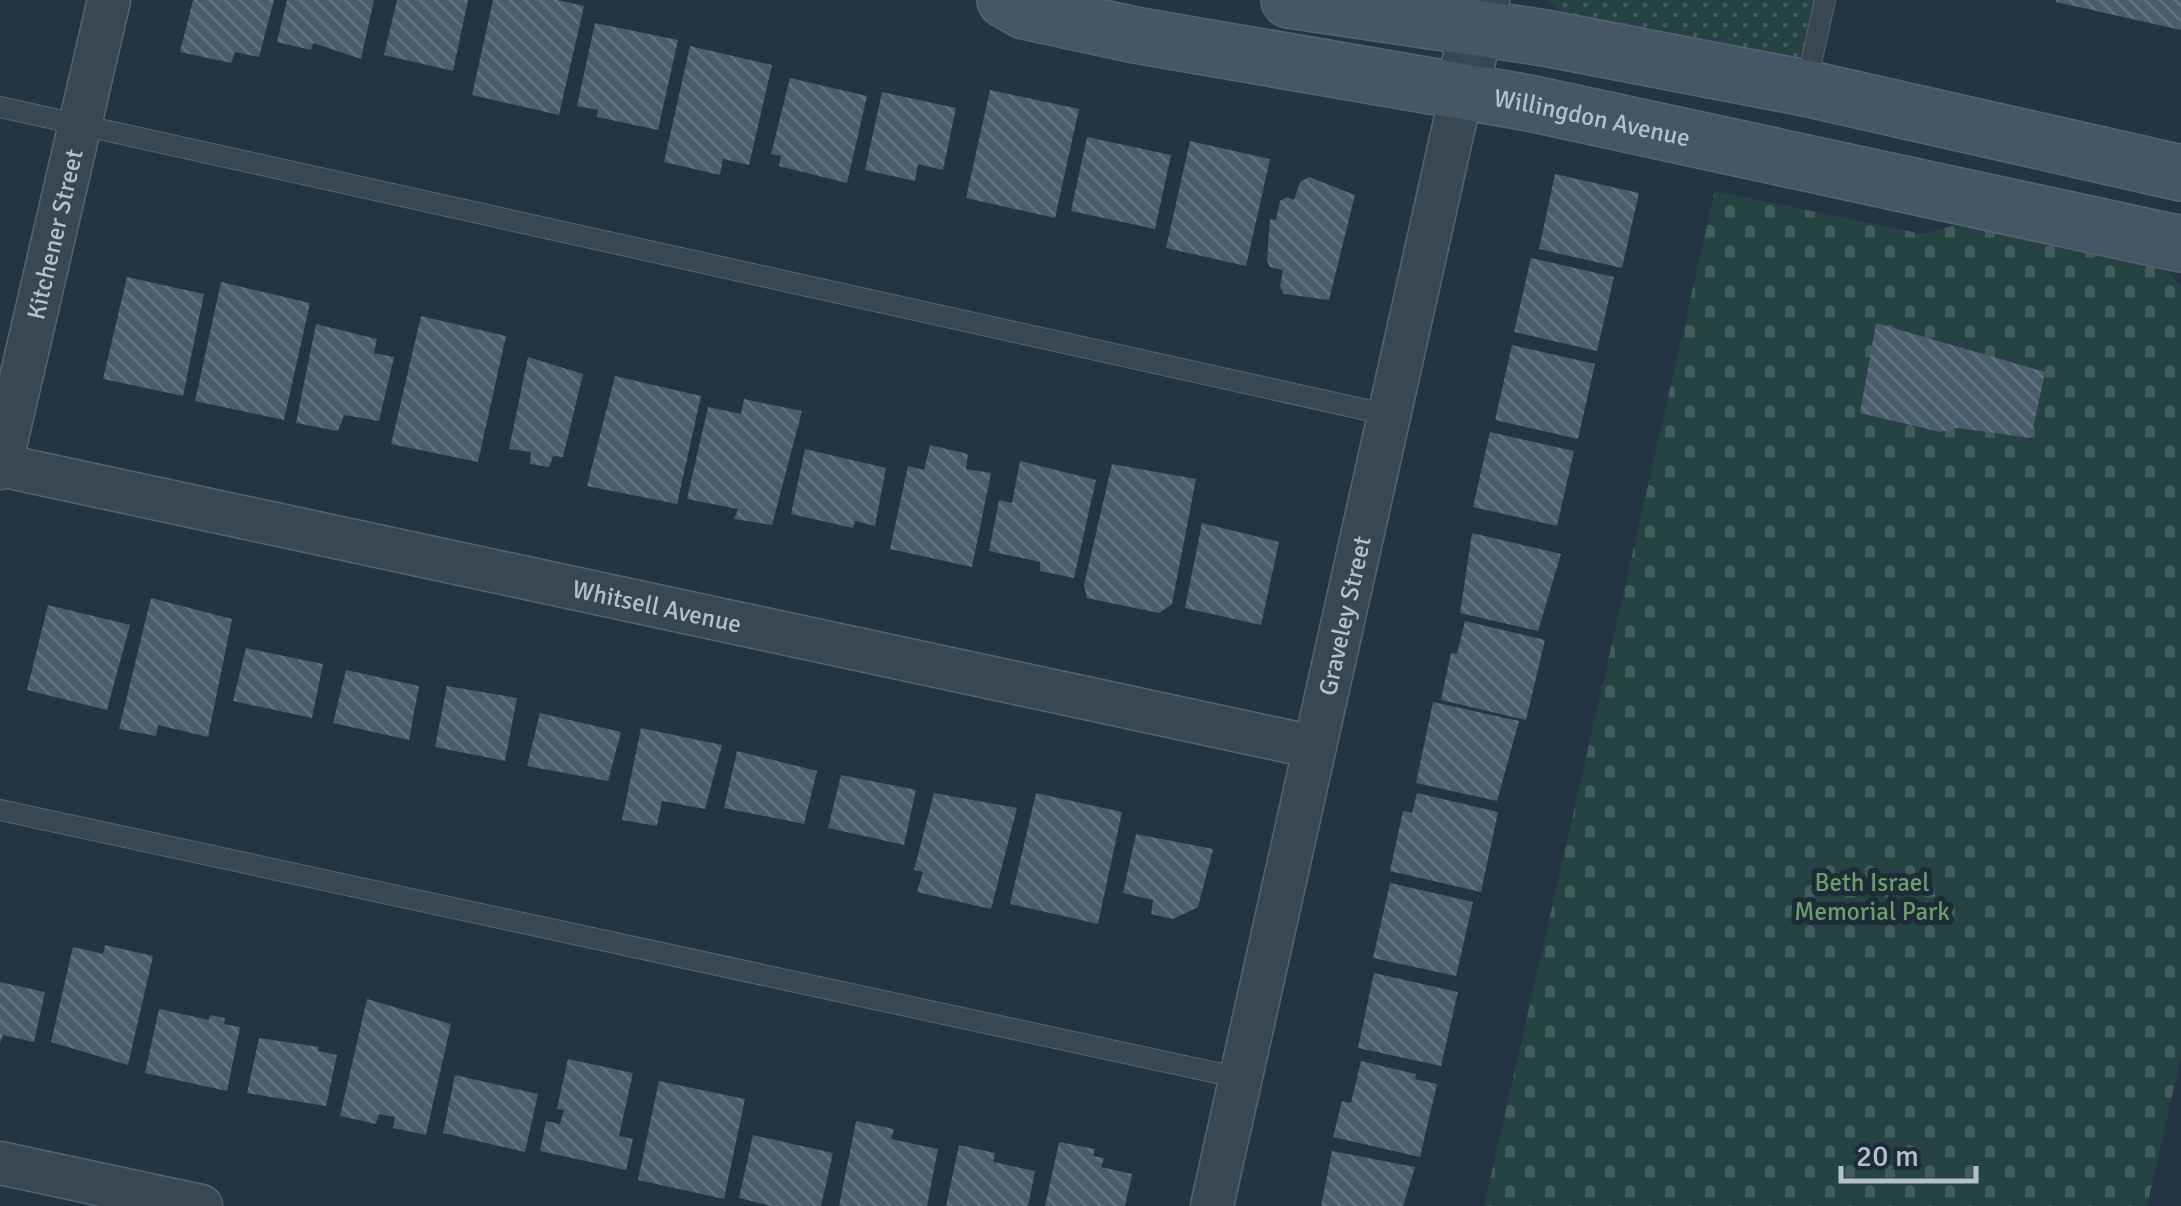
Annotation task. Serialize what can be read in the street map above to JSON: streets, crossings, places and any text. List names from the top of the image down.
{
  "streets": {
    "main road": ["Willingdon Avenue"],
    "street": ["Kitchener Street", "Whitsell Avenue", "Graveley Street"]
  },
  "crossings": [
    ["Willingdon Avenue", "Graveley Street"],
    ["Kitchener Street", "Whitsell Avenue"],
    ["Whitsell Avenue", "Graveley Street"]
  ],
  "parks": ["Beth Israel Memorial Park"],
  "scale_bar": "20 m"
}
